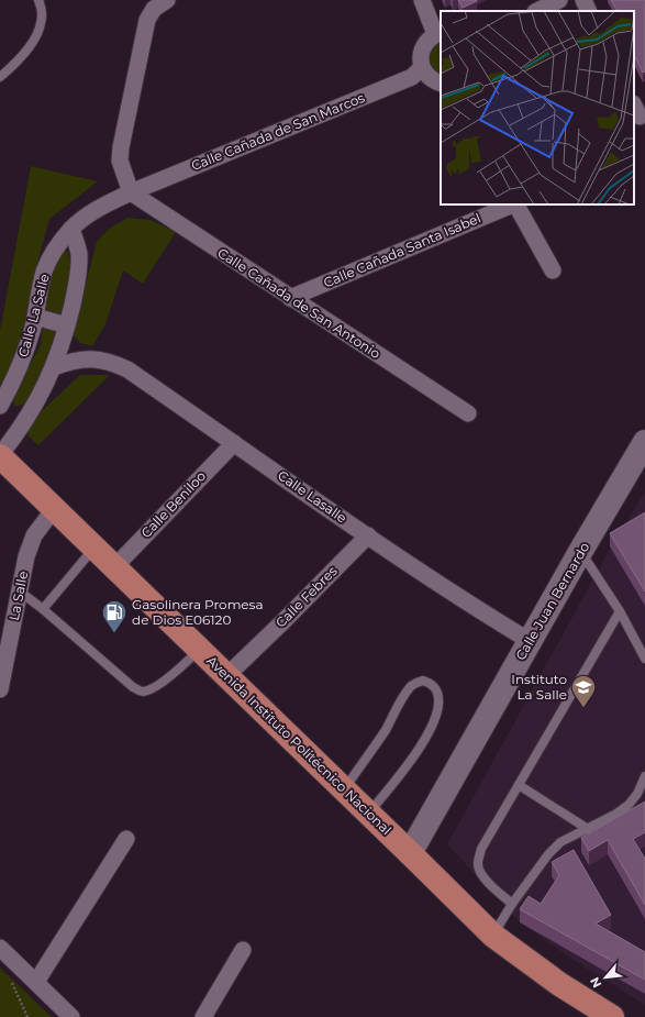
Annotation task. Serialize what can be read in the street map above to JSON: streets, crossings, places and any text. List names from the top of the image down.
{
  "streets": {
    "main road": ["Avenida Instituto Politécnico Nacional"],
    "street": [
      "Calle Cañada de San Marcos",
      "Calle Cañada Santa Isabel",
      "Calle Cañada de San Antonio",
      "Calle La Salle",
      "Calle Lasalle",
      "Calle Beniloo",
      "La Salle",
      "Calle Febres",
      "Calle Juan Bernardo"
    ]
  },
  "crossings": [
    ["Calle Cañada de San Marcos", "Calle Cañada de San Antonio"],
    ["Calle Cañada de San Marcos", "Calle La Salle"],
    ["Calle Cañada Santa Isabel", "Calle Cañada de San Antonio"],
    ["Calle Cañada de San Antonio", "Calle La Salle"],
    ["Calle Lasalle", "Calle Beniloo"],
    ["Calle Lasalle", "Calle Febres"],
    ["Calle Lasalle", "Calle Juan Bernardo"],
    ["Calle Beniloo", "Avenida Instituto Politécnico Nacional"],
    ["La Salle", "Avenida Instituto Politécnico Nacional"],
    ["Calle Febres", "Avenida Instituto Politécnico Nacional"],
    ["Calle Juan Bernardo", "Avenida Instituto Politécnico Nacional"]
  ],
  "places": {
    "fuel station": ["Gasolinera Promesa de Dios E06120"],
    "school or university": ["Instituto La Salle"]
  },
  "north": "bottom left"
}
